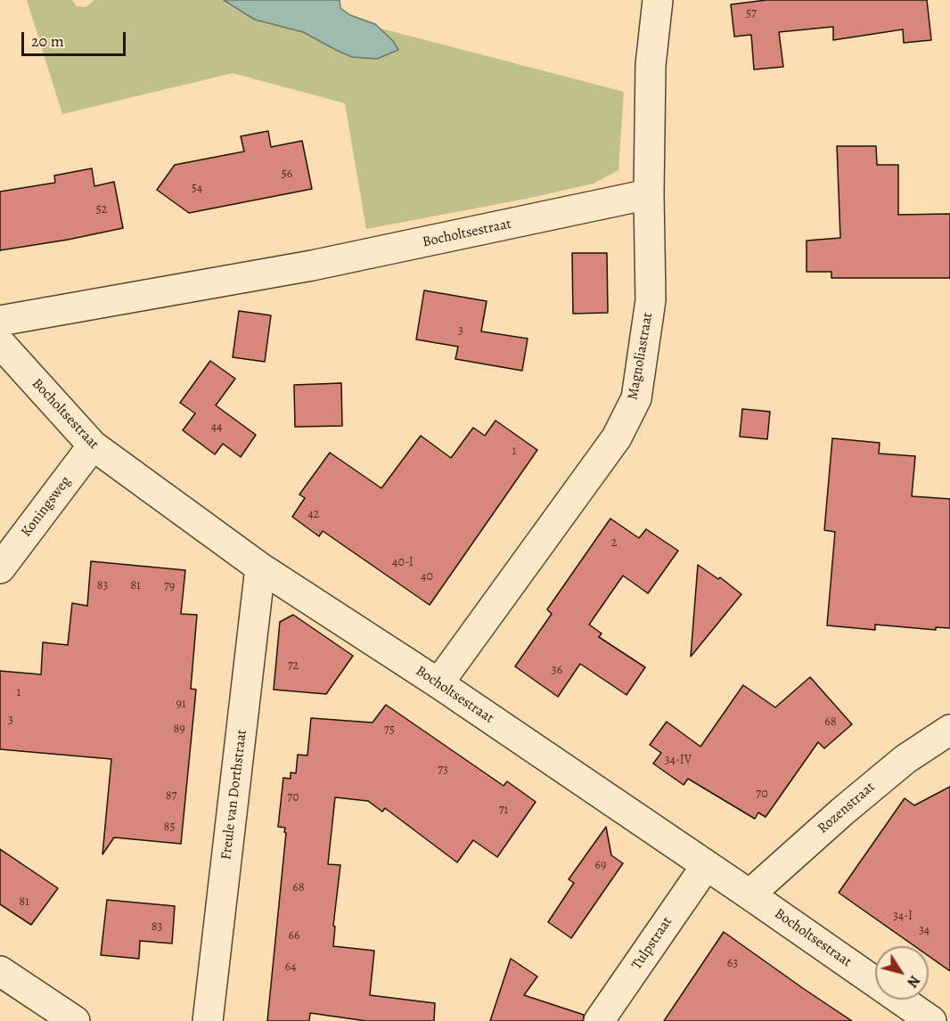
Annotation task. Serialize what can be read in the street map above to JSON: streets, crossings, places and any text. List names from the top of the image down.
{
  "streets": {
    "street": [
      "Bocholtsestraat",
      "Magnoliastraat",
      "Koningsweg",
      "Freule van Dorthstraat",
      "Rozenstraat",
      "Tulpstraat"
    ]
  },
  "crossings": [
    ["Bocholtsestraat", "Magnoliastraat"],
    ["Bocholtsestraat", "Koningsweg"],
    ["Bocholtsestraat", "Freule van Dorthstraat"],
    ["Bocholtsestraat", "Rozenstraat"],
    ["Bocholtsestraat", "Tulpstraat"]
  ],
  "house_numbers": [
    "57",
    "56",
    "54",
    "52",
    "3",
    "44",
    "1",
    "42",
    "2",
    "40-I",
    "40",
    "83",
    "81",
    "79",
    "72",
    "36",
    "1",
    "91",
    "3",
    "68",
    "89",
    "75",
    "34-IV",
    "73",
    "70",
    "87",
    "70",
    "71",
    "85",
    "69",
    "68",
    "81",
    "34-I",
    "83",
    "34",
    "66",
    "63",
    "64"
  ],
  "scale_bar": "20 m",
  "north": "bottom right"
}
